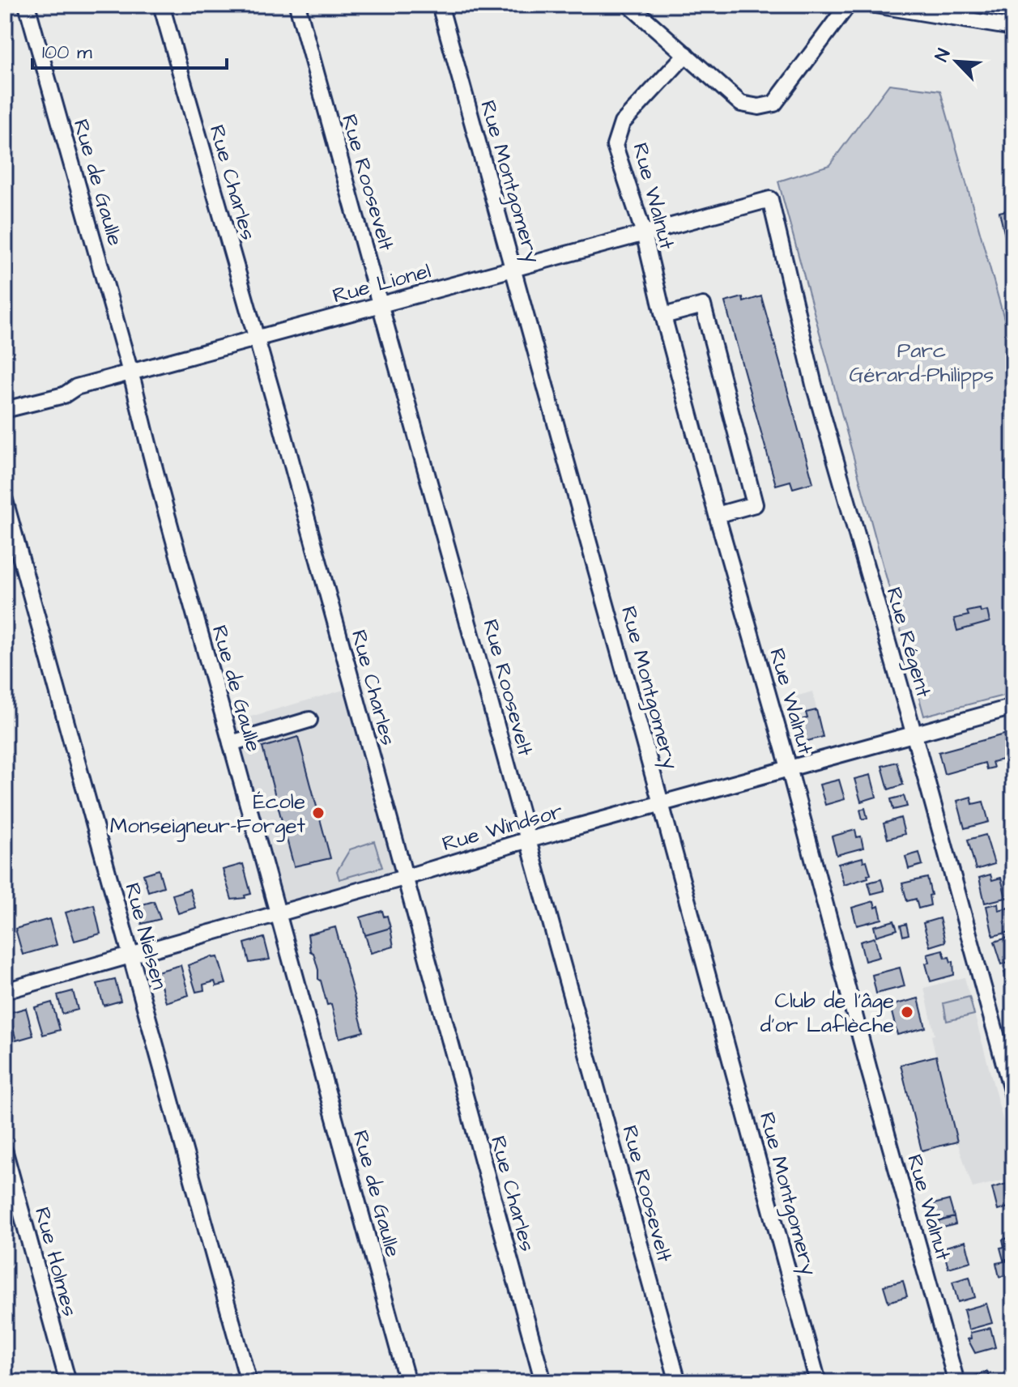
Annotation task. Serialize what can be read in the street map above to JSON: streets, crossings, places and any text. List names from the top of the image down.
{
  "streets": {
    "street": [
      "Rue Montgomery",
      "Rue de Gaulle",
      "Rue Charles",
      "Rue Roosevelt",
      "Rue Walnut",
      "Rue Lionel",
      "Rue Régent",
      "Rue Windsor",
      "Rue Nielsen",
      "Rue Holmes"
    ]
  },
  "crossings": [
    ["Rue Montgomery", "Rue Lionel"],
    ["Rue Montgomery", "Rue Windsor"],
    ["Rue de Gaulle", "Rue Lionel"],
    ["Rue de Gaulle", "Rue Windsor"],
    ["Rue Charles", "Rue Lionel"],
    ["Rue Charles", "Rue Windsor"],
    ["Rue Roosevelt", "Rue Lionel"],
    ["Rue Roosevelt", "Rue Windsor"],
    ["Rue Walnut", "Rue Lionel"],
    ["Rue Walnut", "Rue Windsor"],
    ["Rue Lionel", "Rue Régent"],
    ["Rue Régent", "Rue Windsor"],
    ["Rue Windsor", "Rue Nielsen"]
  ],
  "parks": ["Parc Gérard-Philipps"],
  "places": ["École Monseigneur-Forget", "Club de l'âge d'or Laflèche"],
  "scale_bar": "100 m",
  "north": "top left"
}
